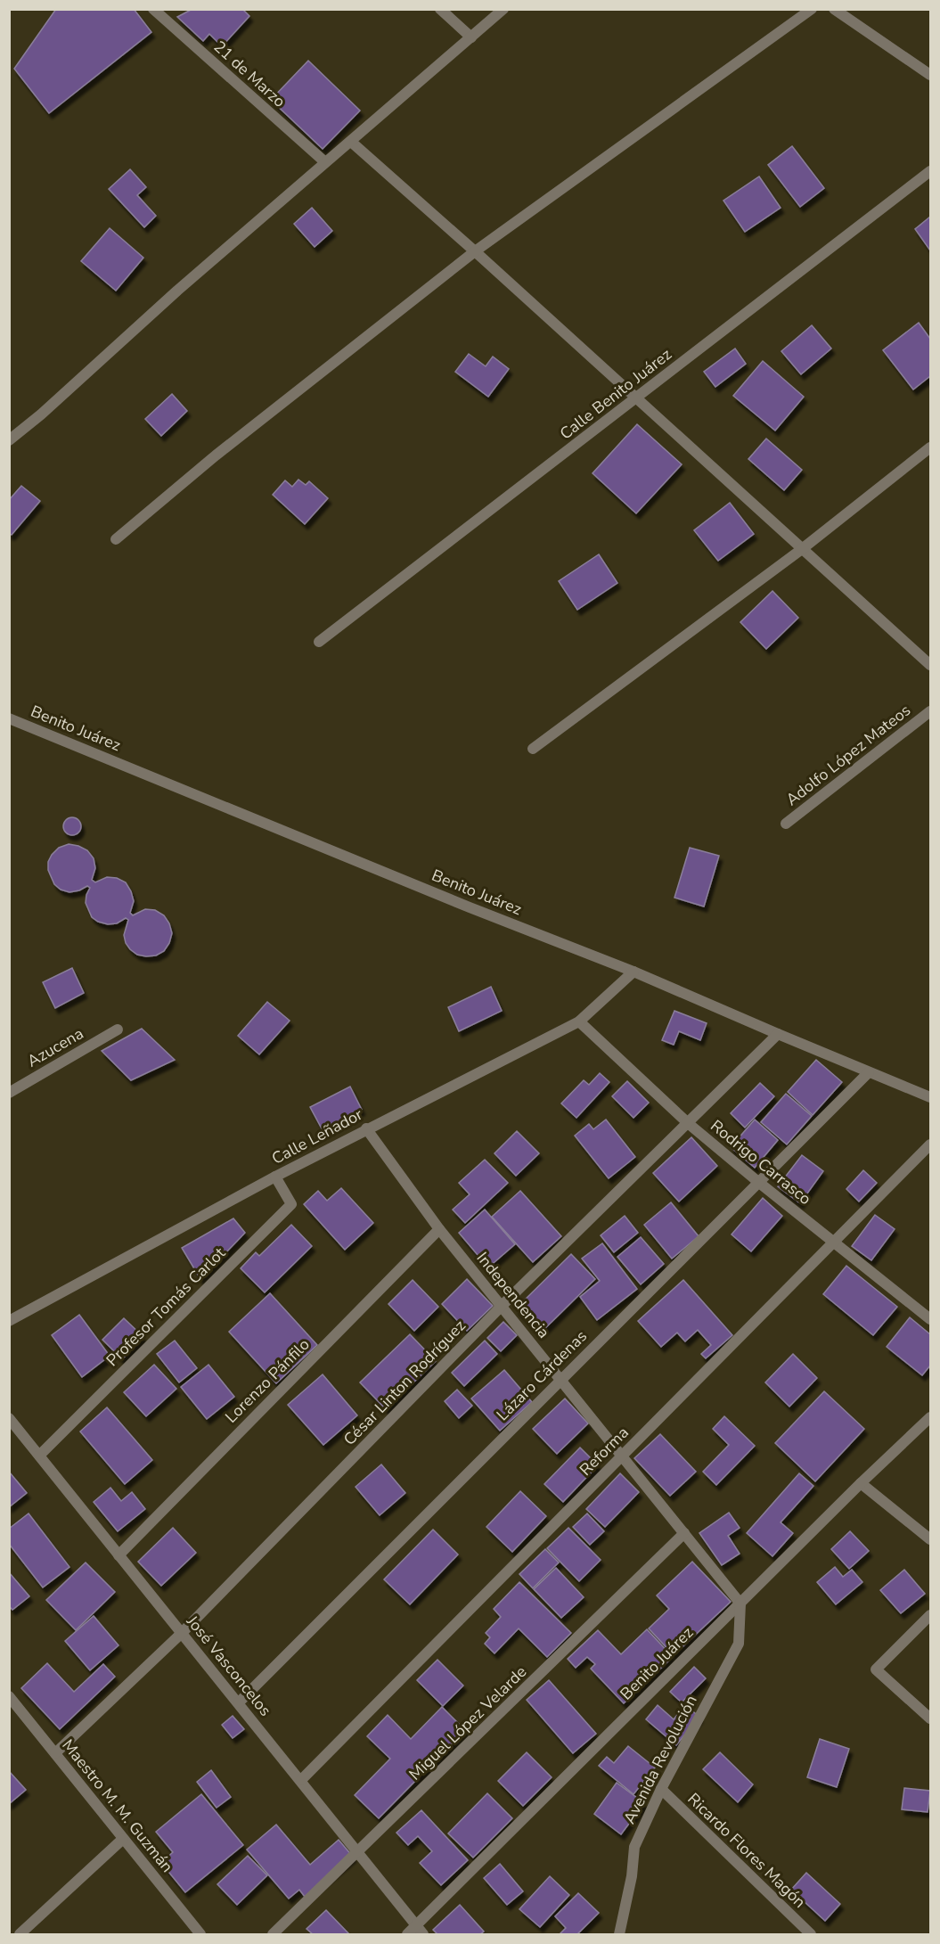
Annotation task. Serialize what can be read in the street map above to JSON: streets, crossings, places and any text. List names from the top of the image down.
{
  "streets": {
    "street": [
      "21 de Marzo",
      "Calle Benito Juárez",
      "Benito Juárez",
      "Adolfo López Mateos",
      "Azucena",
      "Calle Leñador",
      "Rodrigo Carrasco",
      "Independencia",
      "Profesor Tomás Carlot",
      "Lázaro Cárdenas",
      "Lorenzo Pánfilo",
      "César Linton Rodríguez",
      "Reforma",
      "José Vasconcelos",
      "Miguel López Velarde",
      "Avenida Revolución",
      "Maestro M. M. Guzmán",
      "Ricardo Flores Magón"
    ]
  },
  "crossings": [
    ["Benito Juárez", "Calle Leñador"],
    ["Benito Juárez", "Independencia"],
    ["Benito Juárez", "Lázaro Cárdenas"],
    ["Benito Juárez", "César Linton Rodríguez"],
    ["Benito Juárez", "José Vasconcelos"],
    ["Benito Juárez", "Avenida Revolución"],
    ["Calle Leñador", "Rodrigo Carrasco"],
    ["Calle Leñador", "Independencia"],
    ["Calle Leñador", "Profesor Tomás Carlot"],
    ["Rodrigo Carrasco", "Lázaro Cárdenas"],
    ["Rodrigo Carrasco", "César Linton Rodríguez"],
    ["Rodrigo Carrasco", "Reforma"],
    ["Independencia", "Lázaro Cárdenas"],
    ["Independencia", "Lorenzo Pánfilo"],
    ["Independencia", "César Linton Rodríguez"],
    ["Independencia", "Reforma"],
    ["Independencia", "Miguel López Velarde"],
    ["Independencia", "Avenida Revolución"],
    ["Profesor Tomás Carlot", "José Vasconcelos"],
    ["Lázaro Cárdenas", "José Vasconcelos"],
    ["Lorenzo Pánfilo", "José Vasconcelos"],
    ["César Linton Rodríguez", "José Vasconcelos"],
    ["César Linton Rodríguez", "Maestro M. M. Guzmán"],
    ["Reforma", "José Vasconcelos"],
    ["José Vasconcelos", "Miguel López Velarde"],
    ["Avenida Revolución", "Ricardo Flores Magón"]
  ]
}
